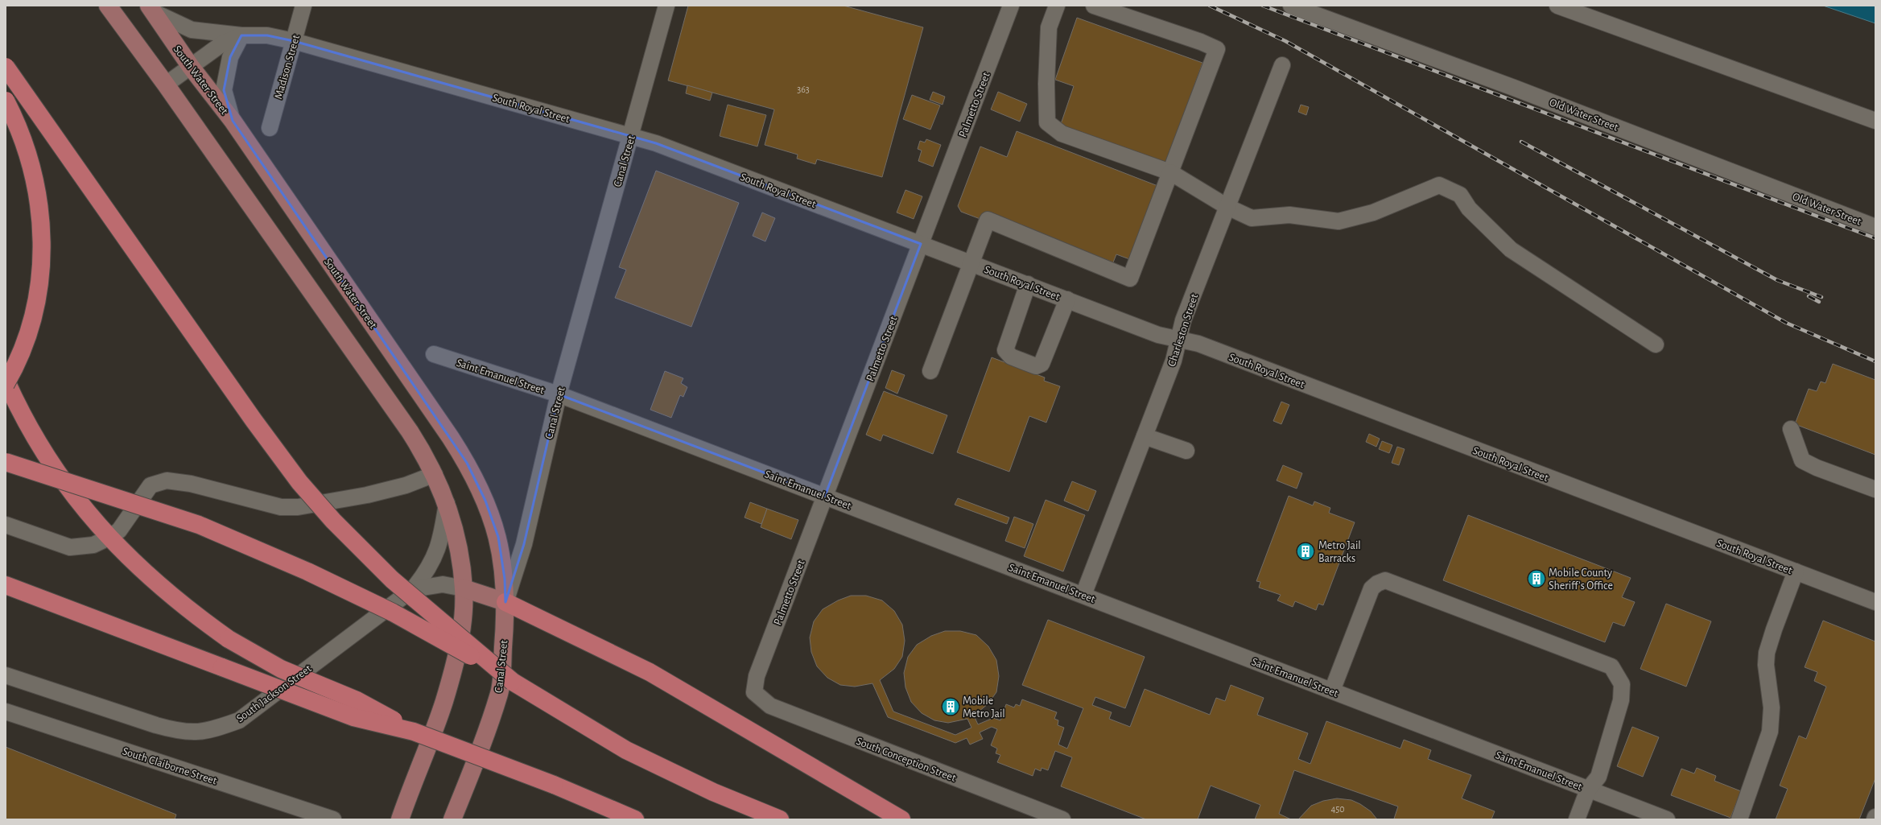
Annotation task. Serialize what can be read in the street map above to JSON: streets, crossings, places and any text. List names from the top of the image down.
{
  "streets": {
    "main road": ["South Water Street", "Canal Street", "South Jackson Street"],
    "street": [
      "Madison Street",
      "Palmetto Street",
      "South Royal Street",
      "Old Water Street",
      "Charleston Street",
      "Saint Emanuel Street",
      "South Conception Street",
      "South Claiborne Street"
    ]
  },
  "crossings": [
    ["Madison Street", "South Royal Street"],
    ["South Water Street", "South Royal Street"],
    ["South Water Street", "Canal Street"],
    ["South Water Street", "South Jackson Street"],
    ["Palmetto Street", "South Royal Street"],
    ["Palmetto Street", "Saint Emanuel Street"],
    ["Palmetto Street", "South Conception Street"],
    ["South Royal Street", "Canal Street"],
    ["South Royal Street", "Charleston Street"],
    ["Canal Street", "Saint Emanuel Street"],
    ["Canal Street", "South Jackson Street"],
    ["Charleston Street", "Saint Emanuel Street"]
  ],
  "places": {
    "building": ["Metro Jail Barracks", "Mobile County Sheriff's Office", "Mobile Metro Jail"]
  },
  "house_numbers": ["363", "450"]
}
